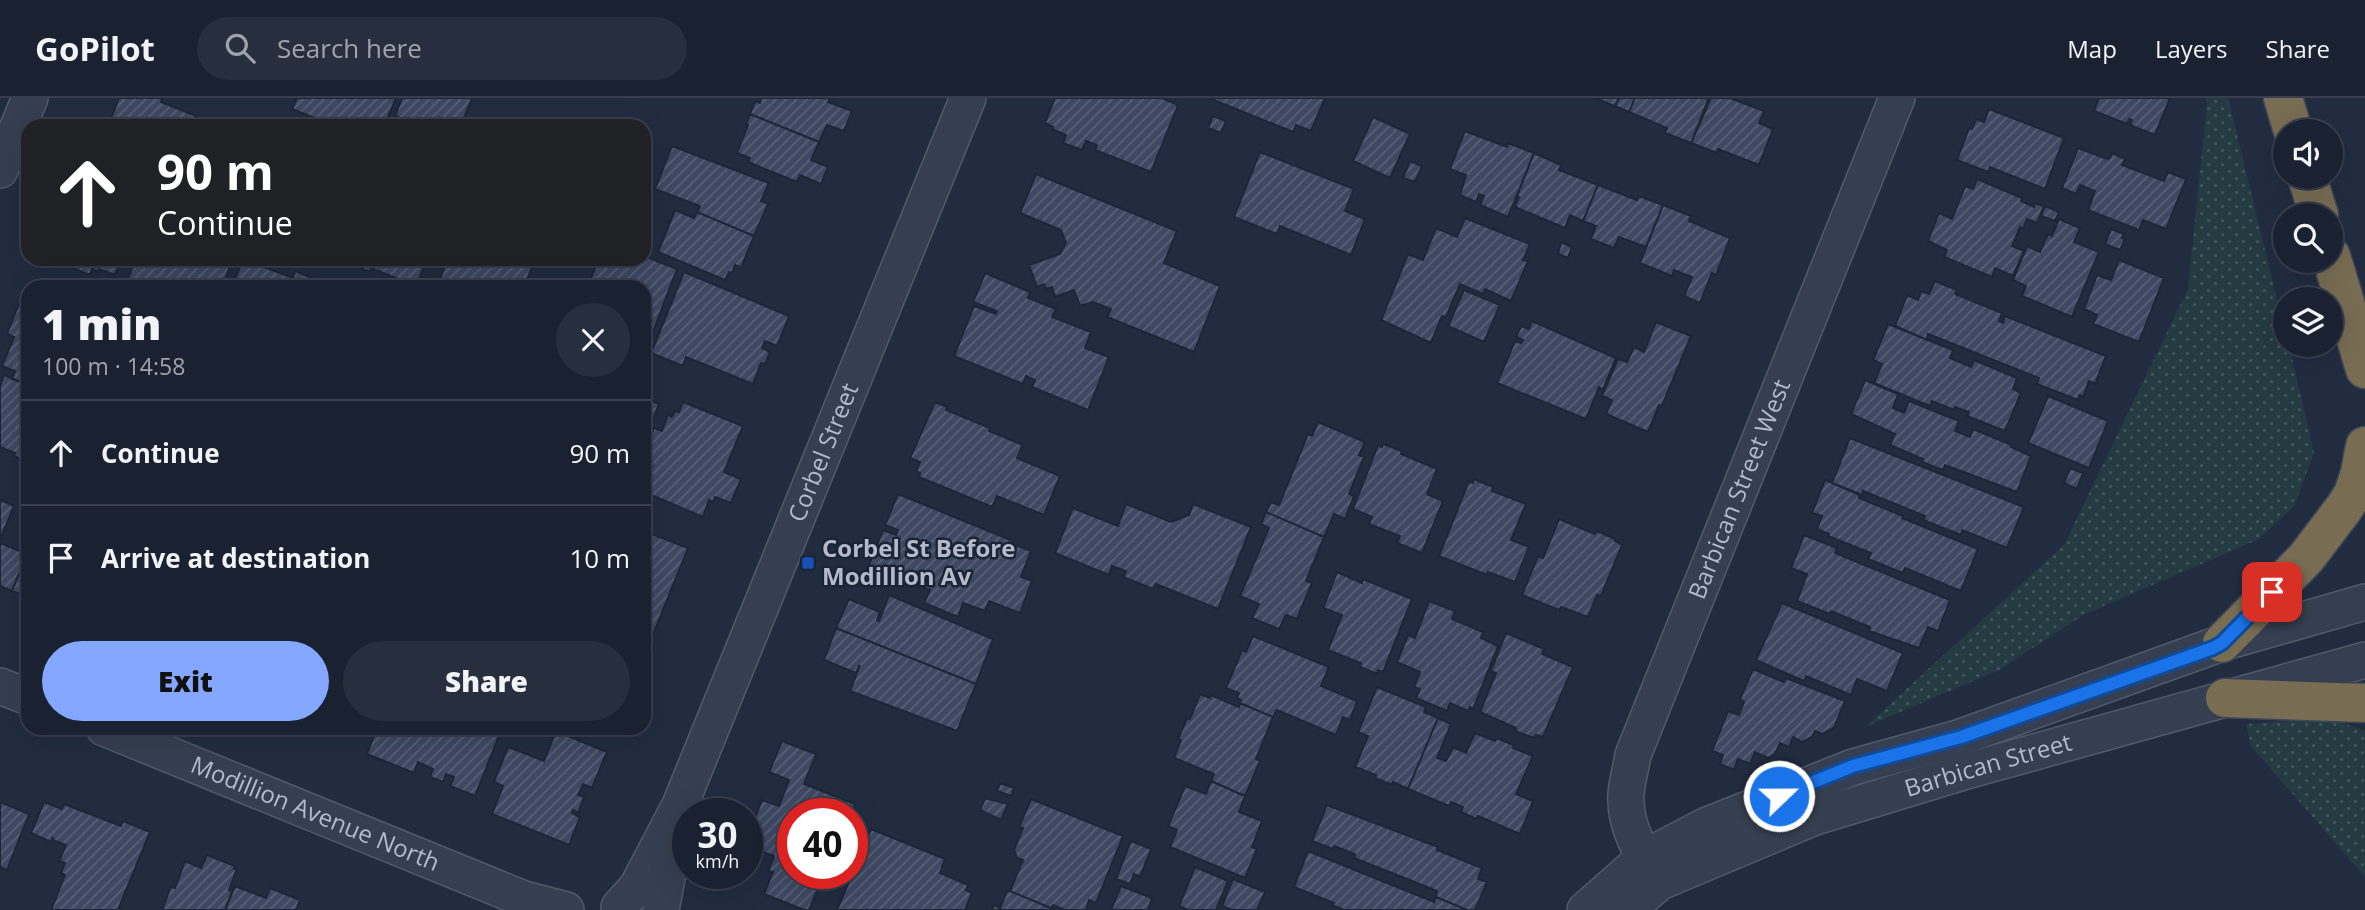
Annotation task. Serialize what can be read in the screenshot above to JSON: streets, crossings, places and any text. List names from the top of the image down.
{
  "streets": {
    "street": [
      "Corbel Street",
      "Barbican Street West",
      "Barbican Street",
      "Modillion Avenue North"
    ]
  },
  "crossings": [
    ["Barbican Street West", "Barbican Street"]
  ],
  "places": {
    "transit": ["Corbel St Before Modillion Av"]
  },
  "page": {
    "header": "GoPilot",
    "search": "Search here",
    "nav": ["Map", "Layers", "Share"],
    "turn": ["90 m", "Continue"],
    "heading": ["1 min", "100 m · 14:58"],
    "list": [
      {
        "name": "Continue",
        "value": "90 m"
      },
      {
        "name": "Arrive at destination",
        "value": "10 m"
      }
    ],
    "buttons": ["Exit", "Share"],
    "speed": "30 km/h",
    "limit": "40"
  }
}
